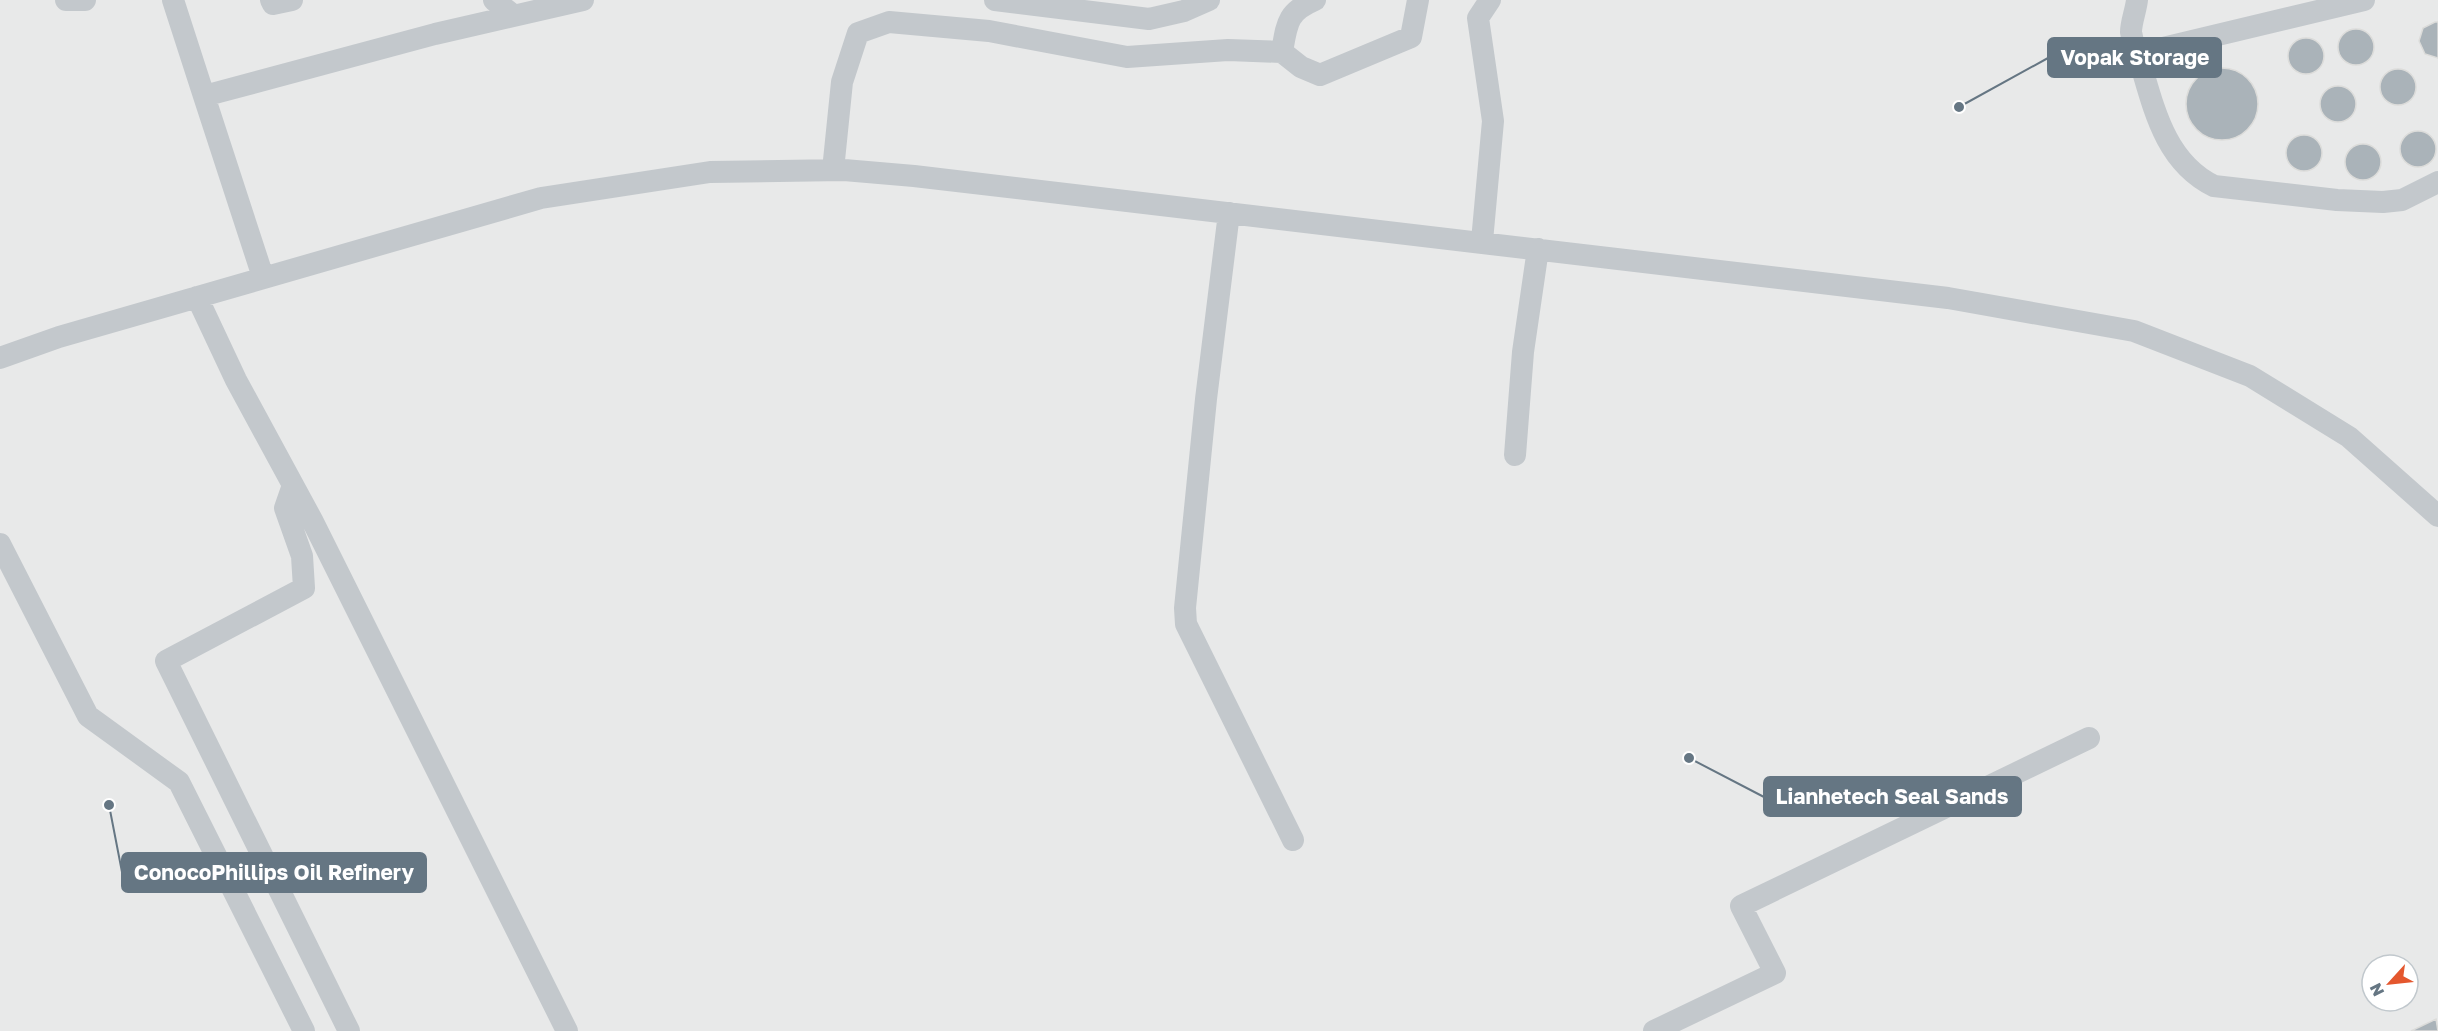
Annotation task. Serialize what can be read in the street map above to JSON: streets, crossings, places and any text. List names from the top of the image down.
{
  "places": ["Vopak Storage", "Lianhetech Seal Sands", "ConocoPhillips Oil Refinery"],
  "north": "bottom left"
}
